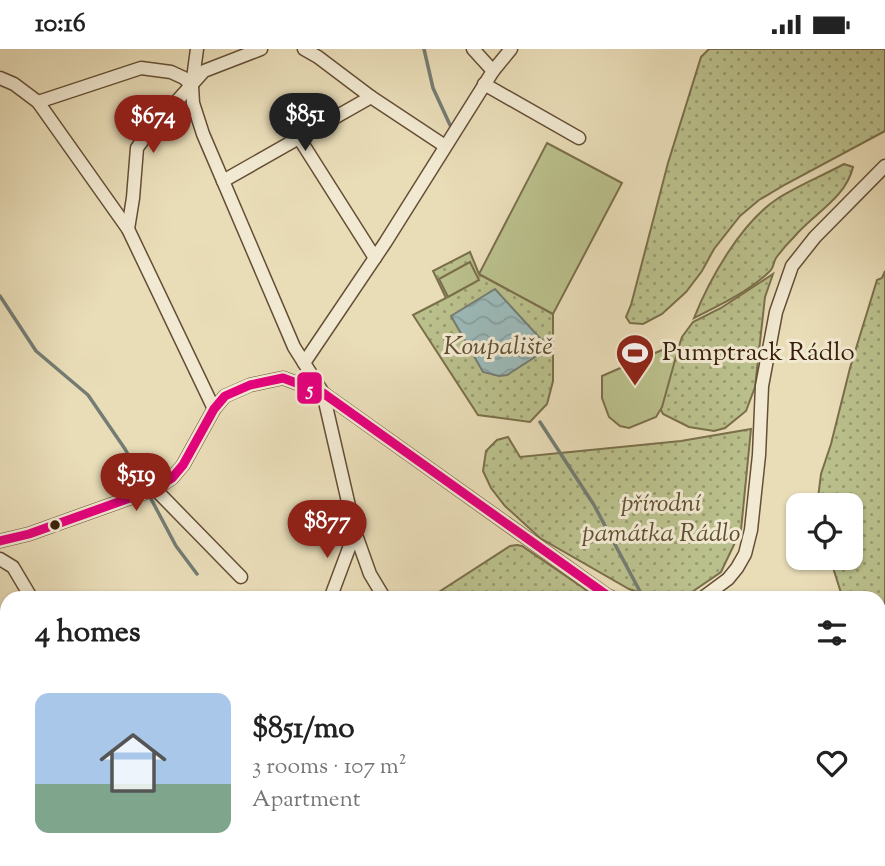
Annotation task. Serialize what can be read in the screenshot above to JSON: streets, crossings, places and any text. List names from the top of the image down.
{
  "parks": ["Koupaliště", "přírodní památka Rádlo"],
  "places": {
    "sports": ["Pumptrack Rádlo"]
  },
  "lines": ["transit line 5"],
  "page": {
    "status": "10:16",
    "price": [
      "$851",
      "$674",
      "$519",
      "$877"
    ],
    "heading": "4 homes",
    "list": [
      {
        "name": "$851/mo",
        "note": "3 rooms · 107 m² · Apartment"
      }
    ]
  }
}
